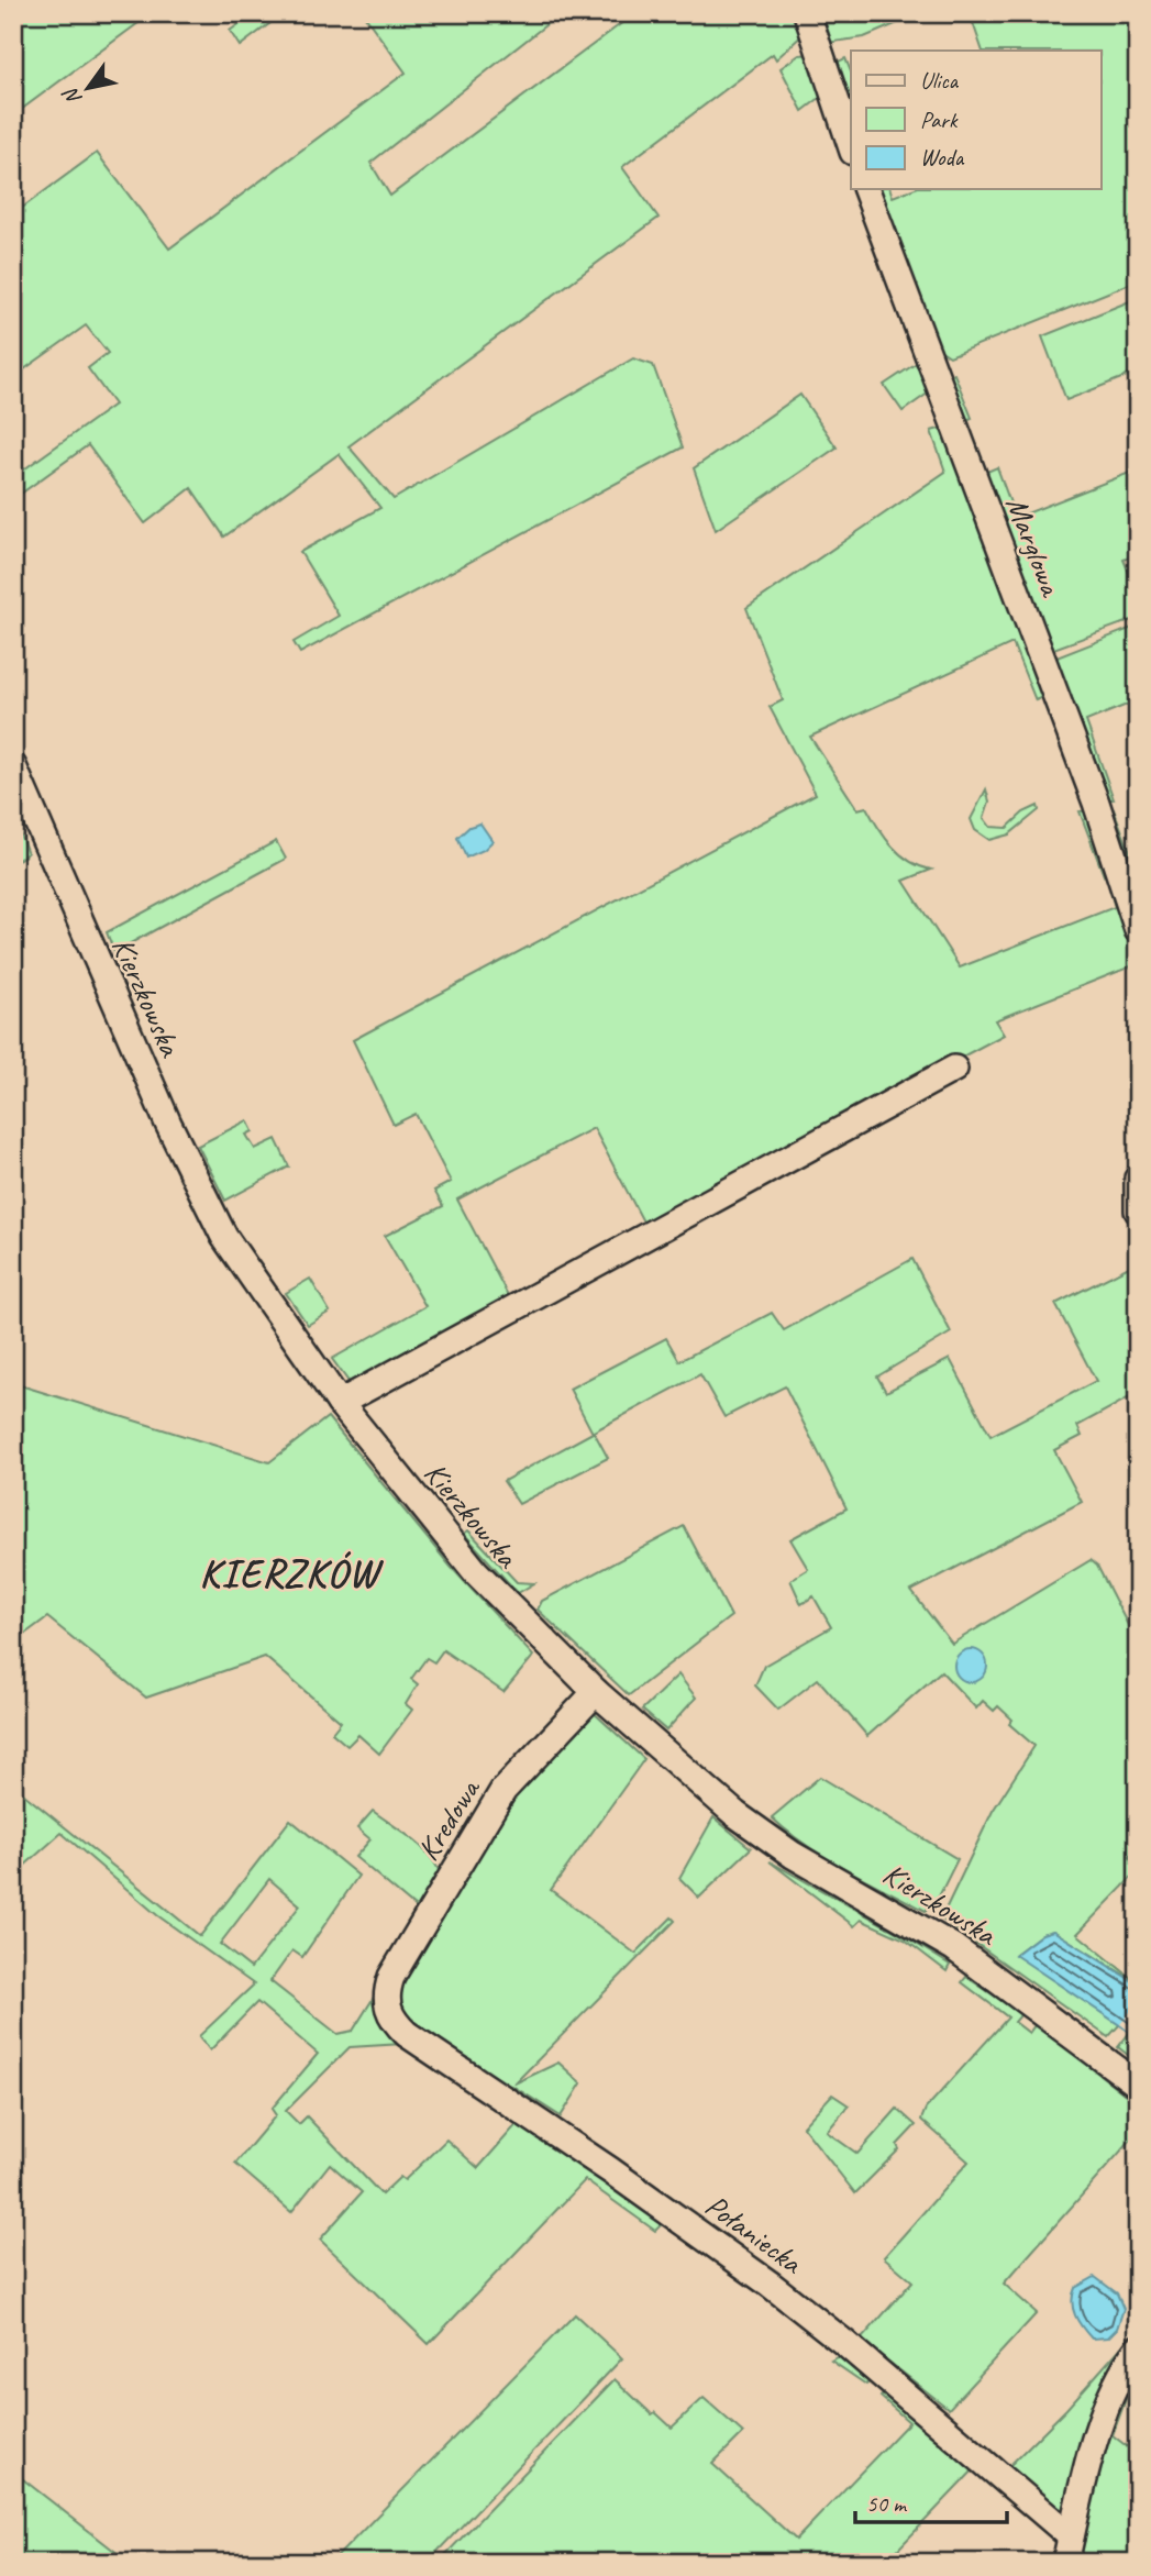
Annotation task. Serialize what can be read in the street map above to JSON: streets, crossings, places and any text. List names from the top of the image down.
{
  "streets": {
    "street": [
      "Marglowa",
      "Kierzkowska",
      "Kredowa",
      "Połaniecka"
    ]
  },
  "crossings": [
    ["Kierzkowska", "Kredowa"],
    ["Kredowa", "Połaniecka"]
  ],
  "districts": ["KIERZKÓW"],
  "legend": ["Ulica", "Park", "Woda"],
  "scale_bar": "50 m",
  "north": "bottom left"
}
